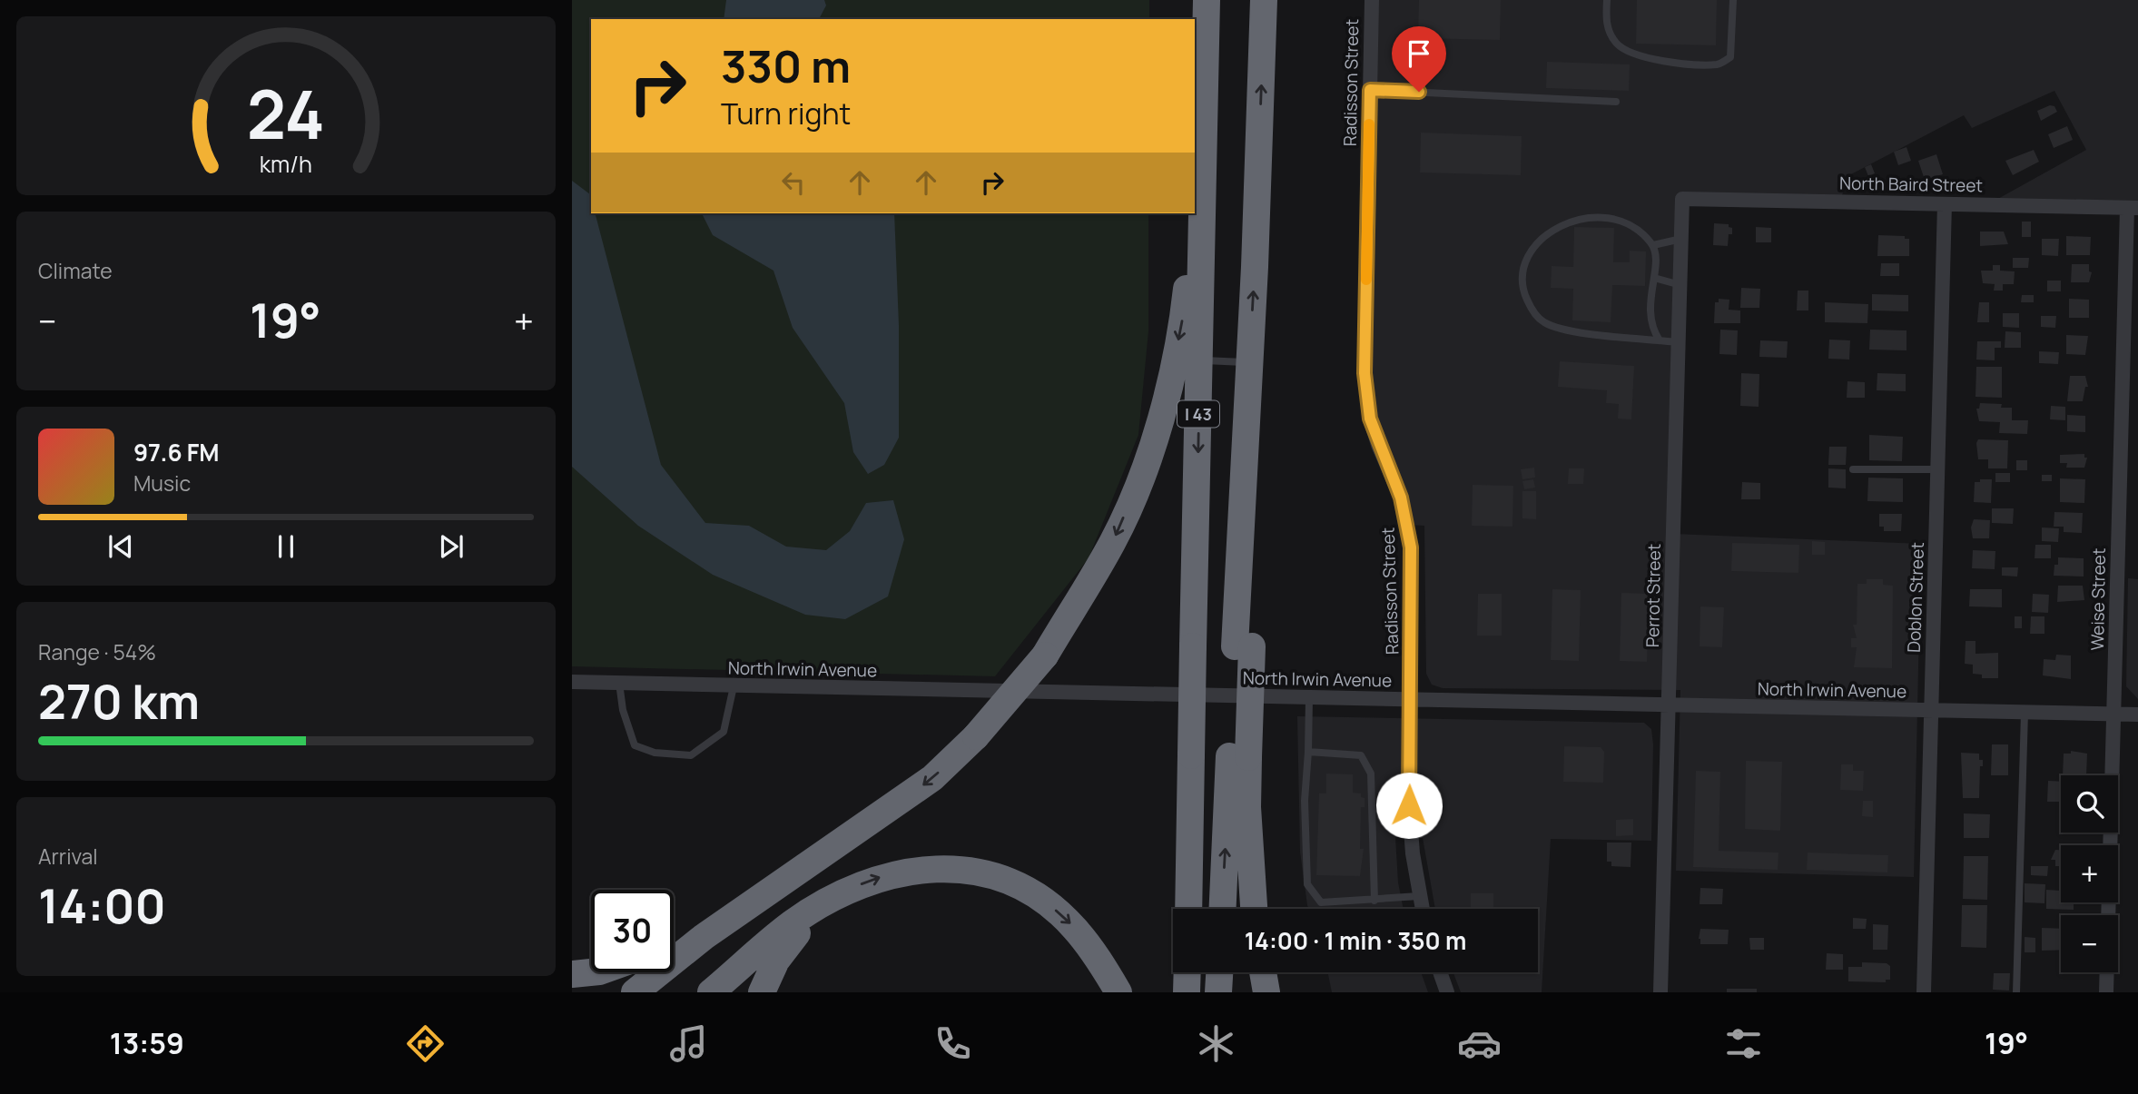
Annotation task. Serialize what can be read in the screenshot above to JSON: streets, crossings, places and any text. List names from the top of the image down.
{
  "streets": {
    "highway": ["I 43"],
    "street": [
      "Radisson Street",
      "North Baird Street",
      "Perrot Street",
      "Doblon Street",
      "Weise Street",
      "North Irwin Avenue"
    ]
  },
  "crossings": [
    ["Radisson Street", "North Irwin Avenue"],
    ["North Baird Street", "Perrot Street"],
    ["North Baird Street", "Doblon Street"],
    ["North Baird Street", "Weise Street"],
    ["Perrot Street", "North Irwin Avenue"],
    ["Doblon Street", "North Irwin Avenue"],
    ["Weise Street", "North Irwin Avenue"]
  ],
  "page": {
    "turn": ["330 m", "Turn right"],
    "tile": [
      "Climate",
      ["Range · 54%", "270 km"],
      ["Arrival", "14:00"]
    ],
    "heat": ["−", "19°", "+"],
    "song": ["97.6 FM", "Music"],
    "map_buttons": ["+", "−"],
    "limit": "30",
    "trip": "14:00 · 1 min · 350 m",
    "tabs": ["13:59", "19°"],
    "gauge": ["24", "km/h"]
  }
}
